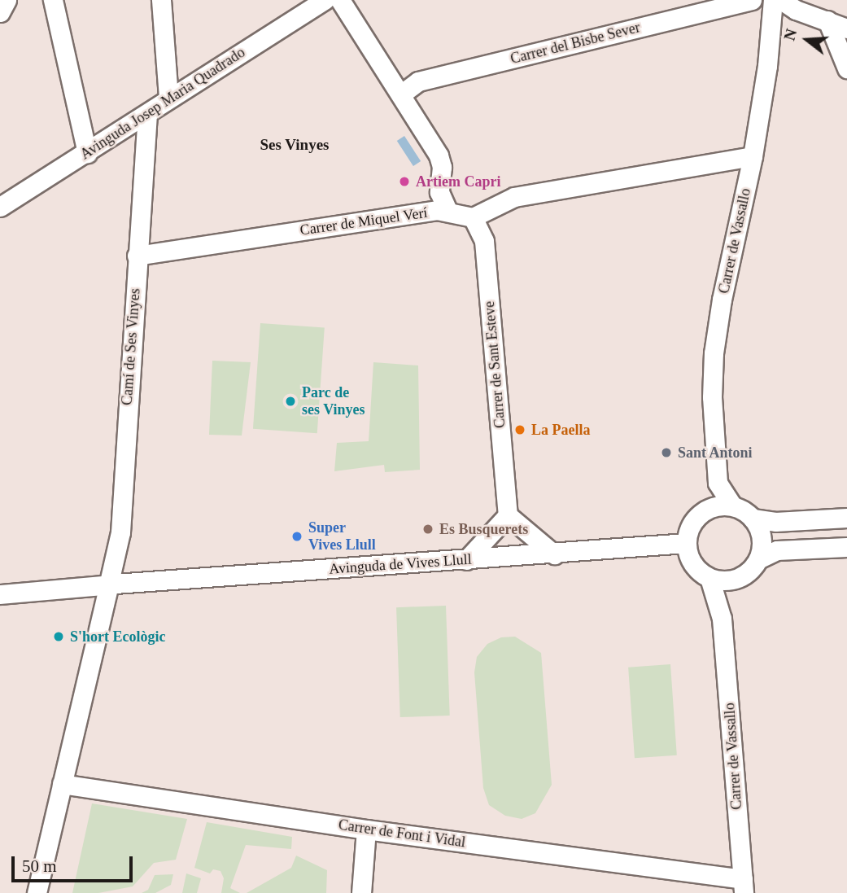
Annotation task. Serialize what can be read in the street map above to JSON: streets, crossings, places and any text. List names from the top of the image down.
{
  "streets": {
    "street": [
      "Carrer del Bisbe Sever",
      "Avinguda Josep Maria Quadrado",
      "Carrer de Miquel Verí",
      "Carrer de Vassallo",
      "Camí de Ses Vinyes",
      "Carrer de Sant Esteve",
      "Avinguda de Vives Llull",
      "Carrer de Font i Vidal"
    ]
  },
  "crossings": [
    ["Avinguda Josep Maria Quadrado", "Camí de Ses Vinyes"],
    ["Carrer de Miquel Verí", "Camí de Ses Vinyes"],
    ["Carrer de Miquel Verí", "Carrer de Sant Esteve"],
    ["Carrer de Vassallo", "Avinguda de Vives Llull"],
    ["Carrer de Vassallo", "Carrer de Font i Vidal"],
    ["Camí de Ses Vinyes", "Avinguda de Vives Llull"],
    ["Camí de Ses Vinyes", "Carrer de Font i Vidal"]
  ],
  "districts": ["Ses Vinyes"],
  "places": [
    "Artiem Capri",
    "Parc de ses Vinyes",
    "La Paella",
    "Sant Antoni",
    "Es Busquerets",
    "Super Vives Llull",
    "S'hort Ecològic"
  ],
  "scale_bar": "50 m",
  "north": "left"
}
